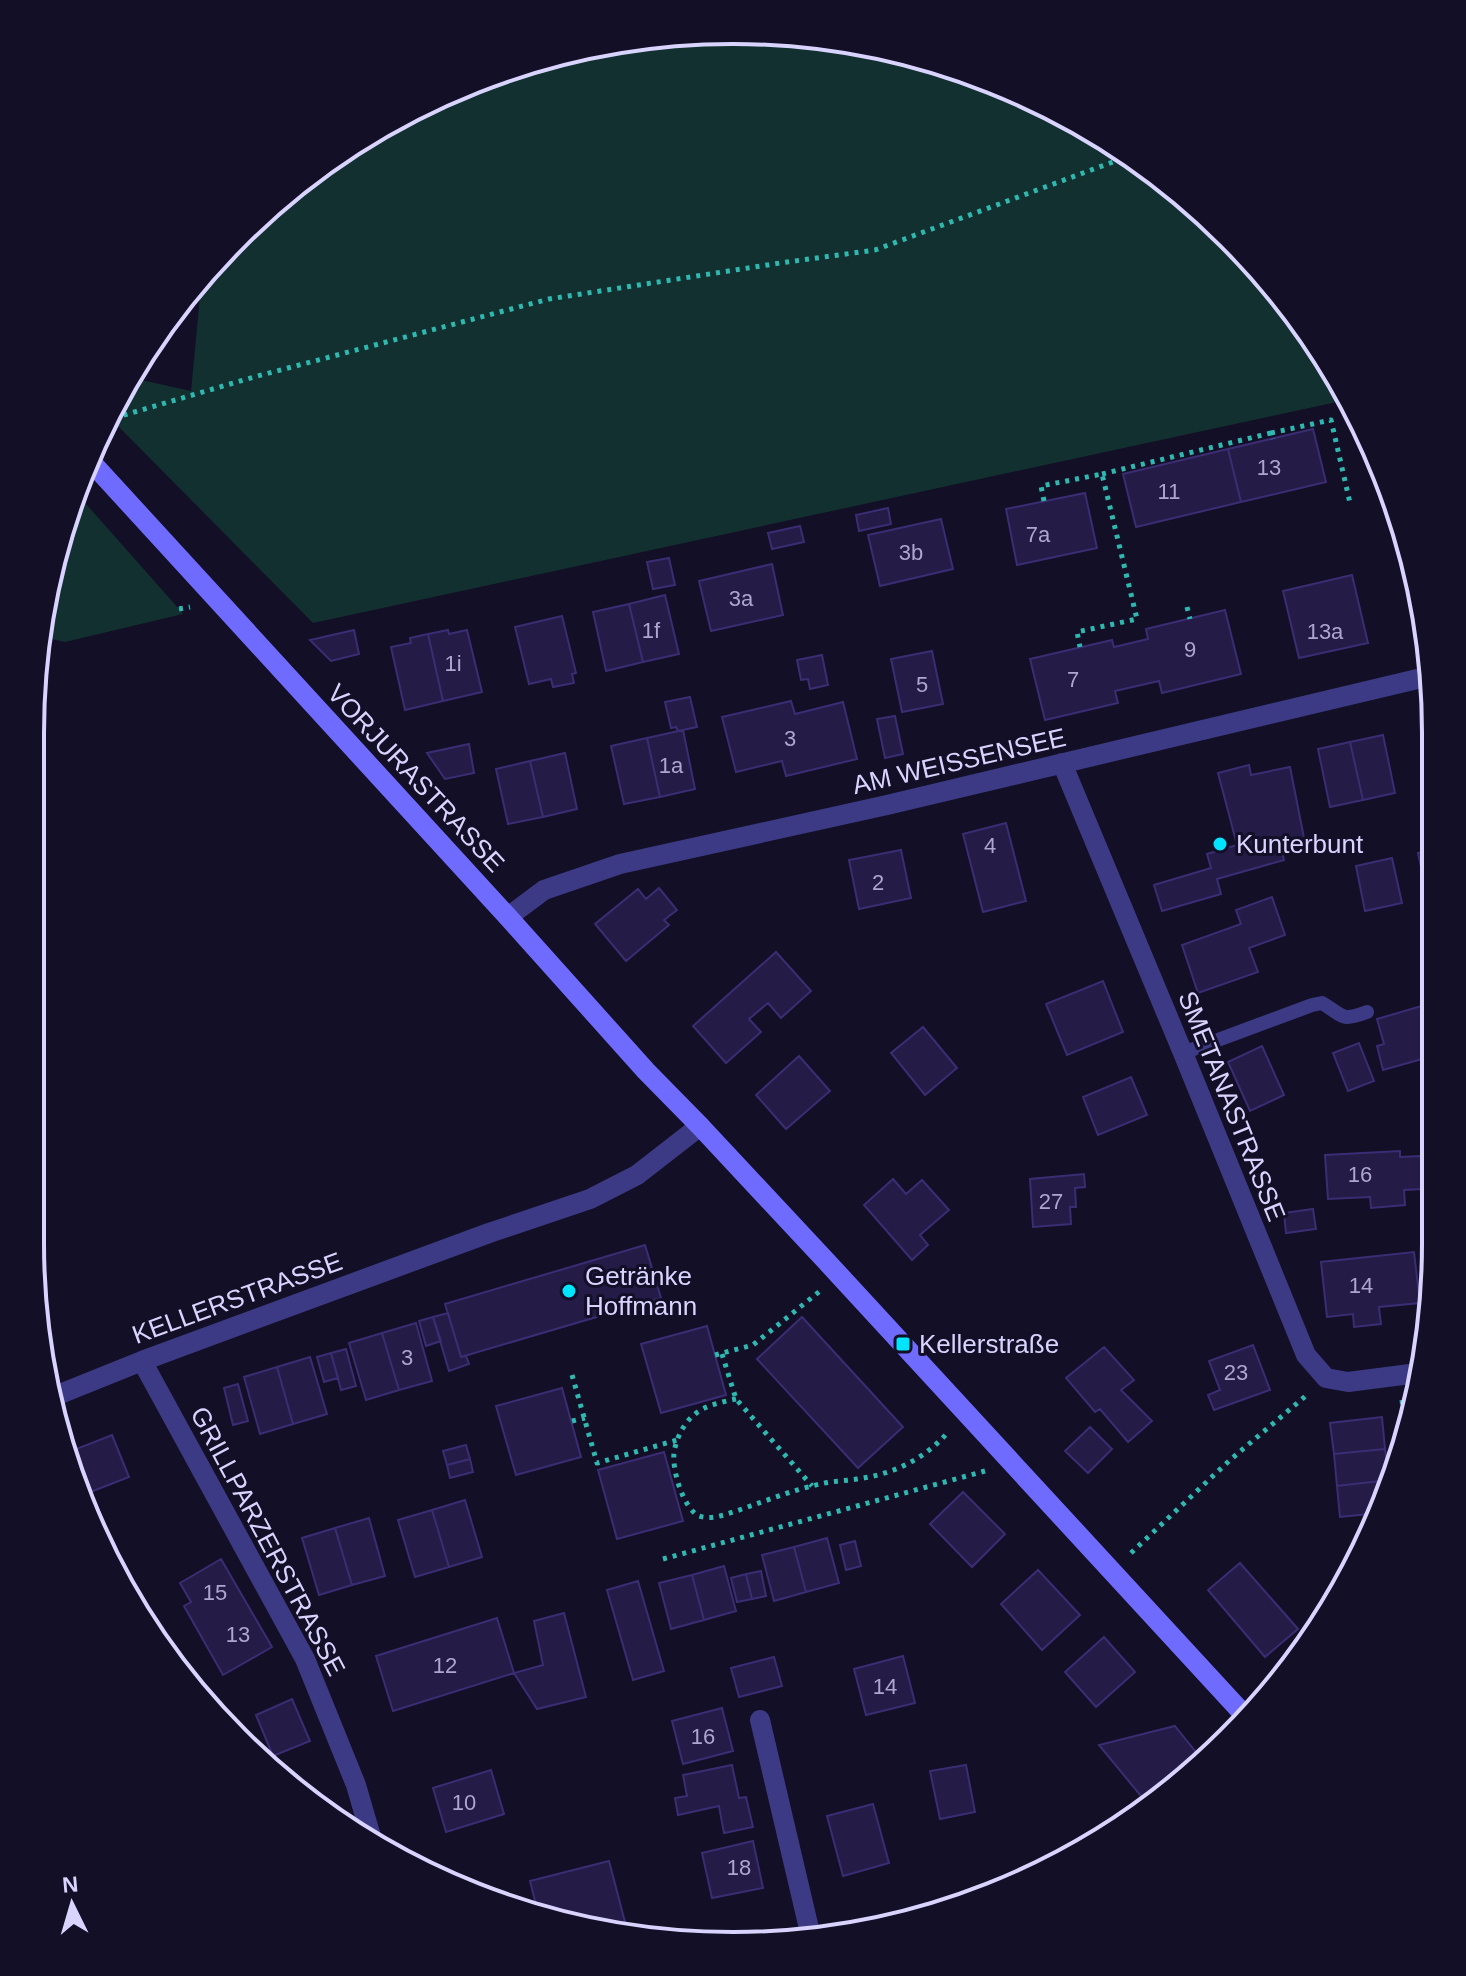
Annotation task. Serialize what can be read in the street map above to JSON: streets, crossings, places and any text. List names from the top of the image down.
{
  "streets": {
    "main road": ["VORJURASTRASSE"],
    "street": [
      "AM WEISSENSEE",
      "SMETANASTRASSE",
      "KELLERSTRASSE",
      "GRILLPARZERSTRASSE"
    ]
  },
  "crossings": [
    ["AM WEISSENSEE", "VORJURASTRASSE"],
    ["AM WEISSENSEE", "SMETANASTRASSE"],
    ["VORJURASTRASSE", "KELLERSTRASSE"],
    ["KELLERSTRASSE", "GRILLPARZERSTRASSE"]
  ],
  "places": {
    "other": ["Kunterbunt", "Getränke Hoffmann"],
    "transit": ["Kellerstraße"]
  },
  "house_numbers": [
    "13",
    "11",
    "7a",
    "3b",
    "3a",
    "1f",
    "13a",
    "9",
    "1i",
    "7",
    "5",
    "3",
    "1a",
    "4",
    "2",
    "16",
    "27",
    "14",
    "3",
    "23",
    "15",
    "13",
    "12",
    "14",
    "16",
    "10",
    "18"
  ],
  "north": "top"
}
